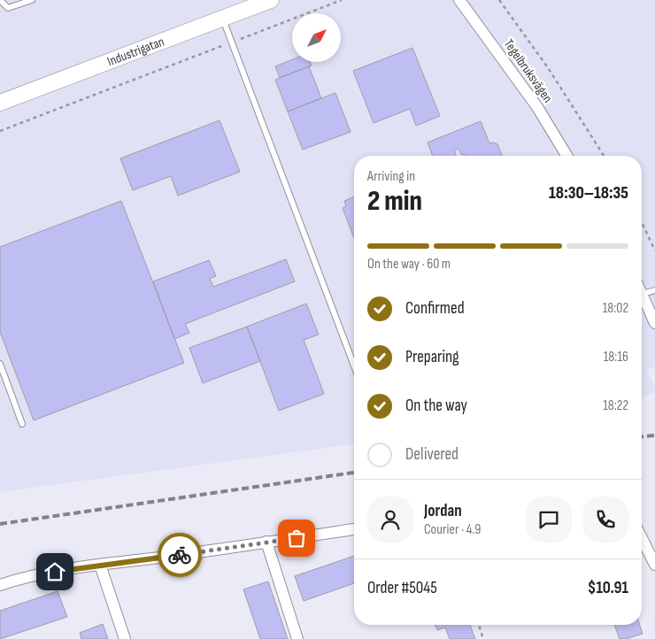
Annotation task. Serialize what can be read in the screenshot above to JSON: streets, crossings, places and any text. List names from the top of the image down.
{
  "streets": {
    "street": ["Industrigatan", "Tegelbruksvägen"]
  },
  "north": "top right",
  "page": {
    "heading": ["2 min", "Arriving in", "18:30–18:35"],
    "panel": [
      "Jordan",
      "Courier · 4.9",
      "Order #5045",
      "$10.91"
    ],
    "bar": "On the way · 60 m",
    "list": [
      ["Confirmed", "18:02"],
      ["Preparing", "18:16"],
      ["On the way", "18:22"],
      "Delivered"
    ]
  }
}
